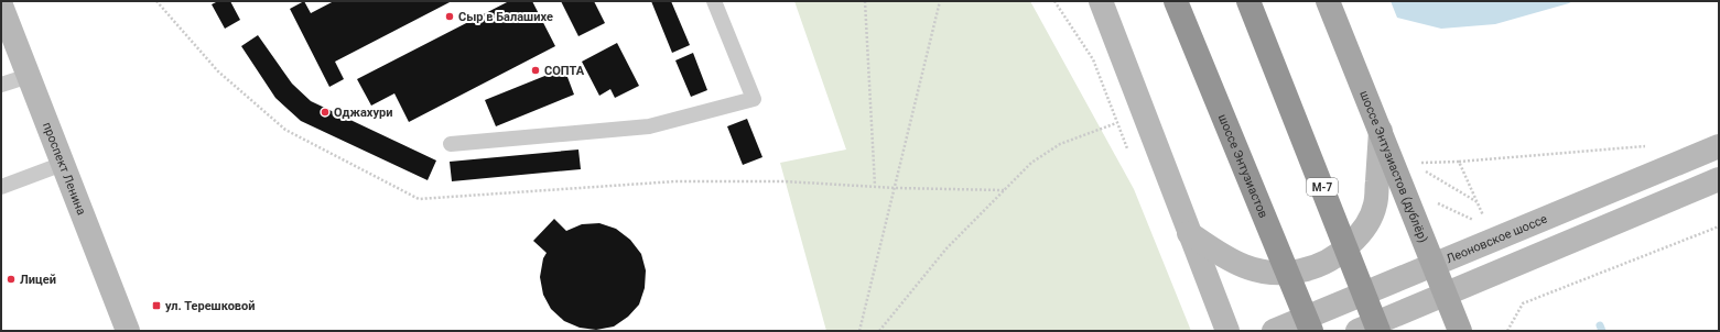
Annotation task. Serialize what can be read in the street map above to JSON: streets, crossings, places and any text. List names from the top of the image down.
{
  "streets": {
    "highway": ["шоссе Энтузиастов", "М-7"],
    "main road": ["шоссе Энтузиастов (дублёр)", "проспект Ленина", "Леоновское шоссе"]
  },
  "crossings": [
    ["шоссе Энтузиастов (дублёр)", "Леоновское шоссе"]
  ],
  "places": {
    "other": [
      "Сыр в Балашихе",
      "СОПТА",
      "Оджахури",
      "Лицей"
    ],
    "transit": ["ул. Терешковой"]
  }
}
